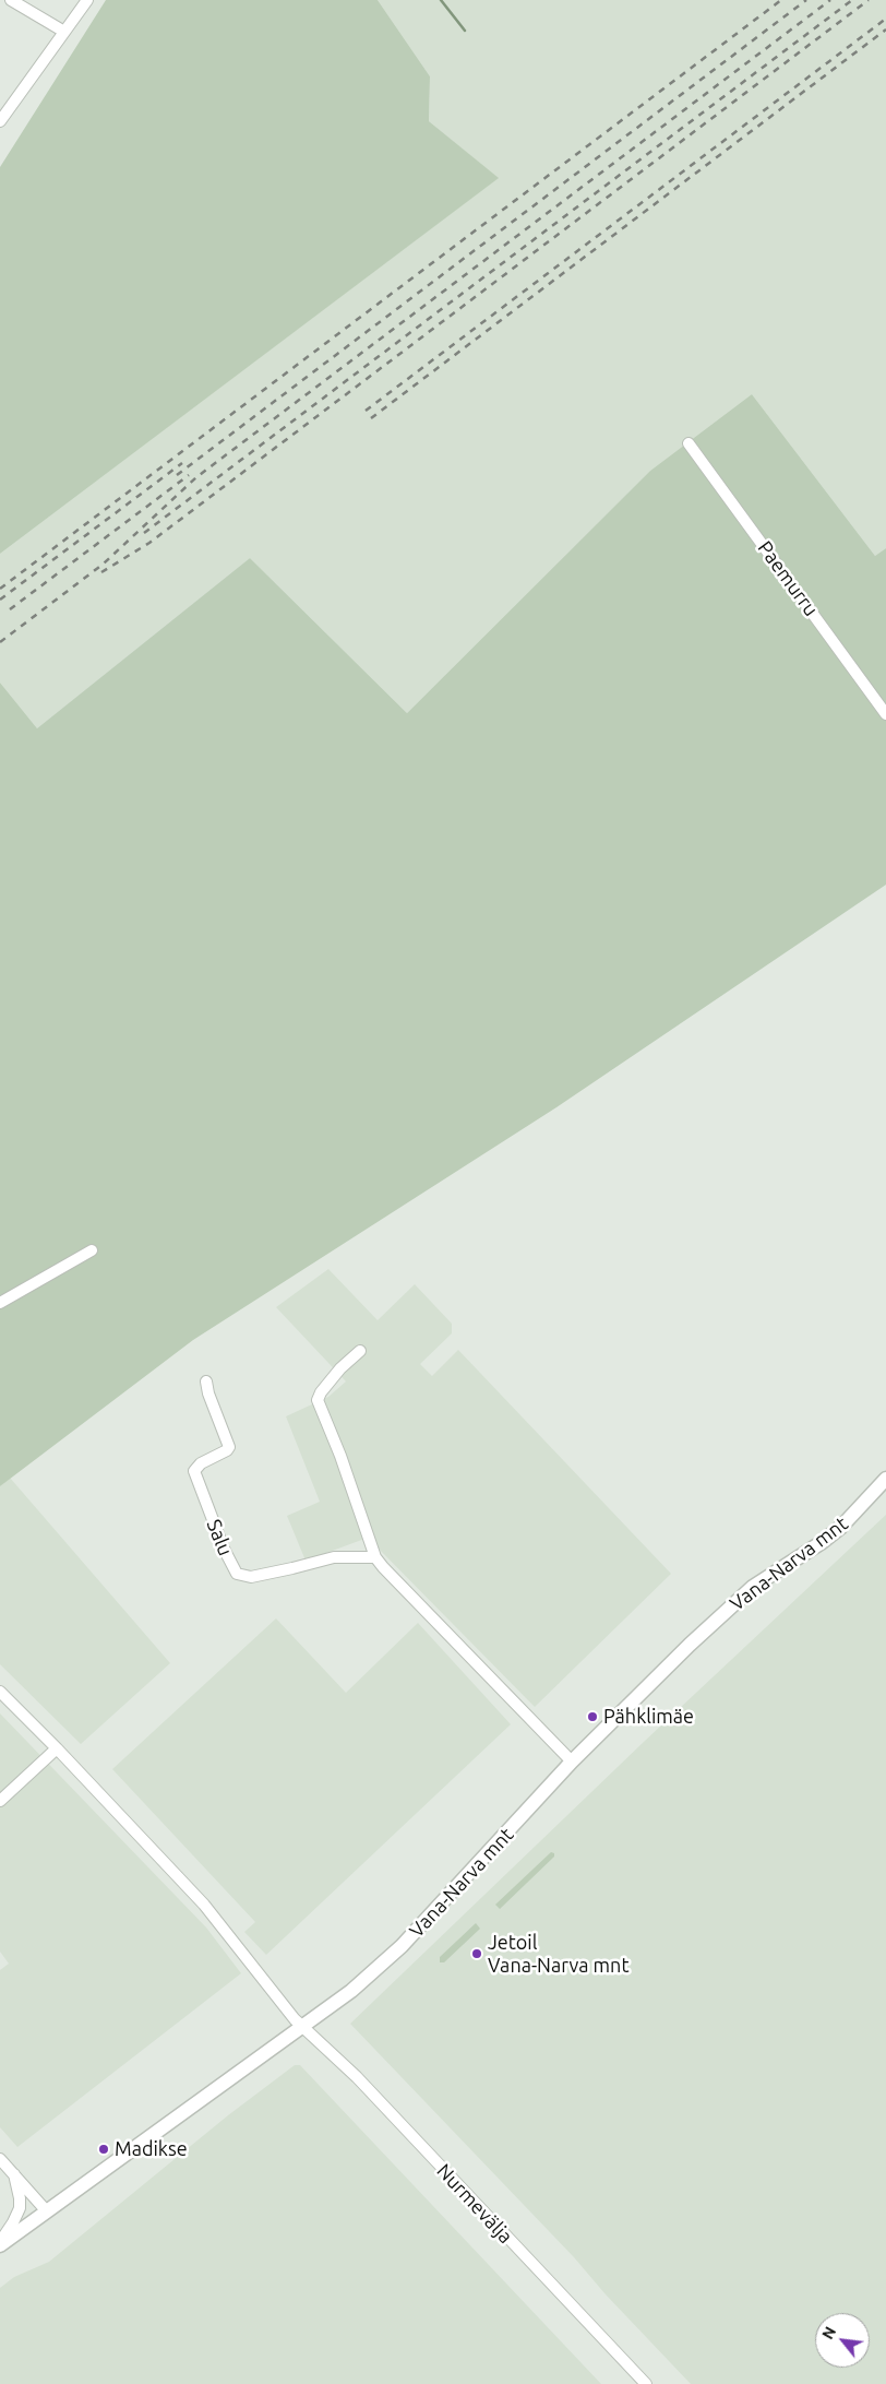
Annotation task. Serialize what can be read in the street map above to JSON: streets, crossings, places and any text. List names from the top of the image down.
{
  "streets": {
    "main road": ["Vana-Narva mnt"],
    "street": ["Paemurru", "Salu", "Nurmevälja"]
  },
  "crossings": [
    ["Vana-Narva mnt", "Nurmevälja"]
  ],
  "places": ["Pähklimäe", "Jetoil Vana-Narva mnt", "Madikse"],
  "north": "top left"
}
